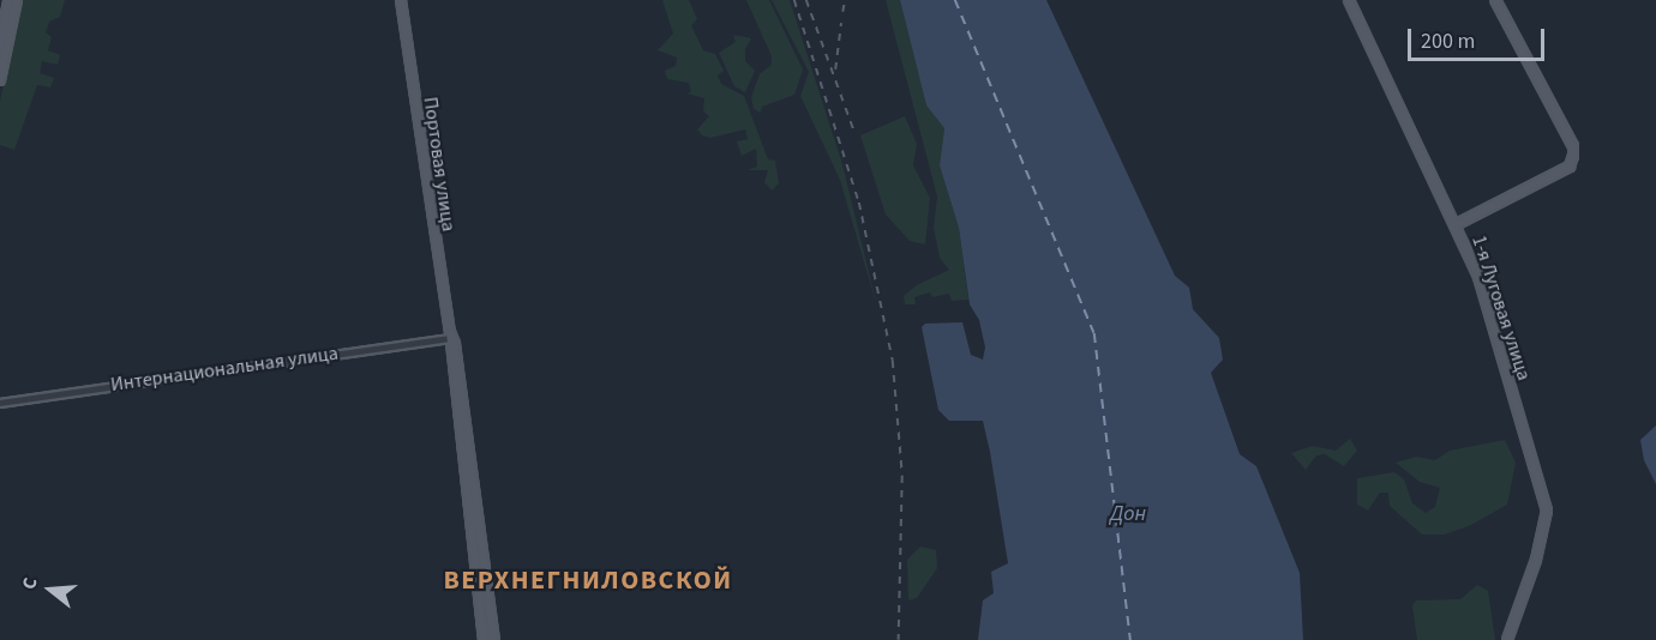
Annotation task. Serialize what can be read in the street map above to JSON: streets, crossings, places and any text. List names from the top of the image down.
{
  "streets": {
    "main road": ["Портовая улица", "1-я Луговая улица"],
    "street": ["Интернациональная улица"]
  },
  "crossings": [
    ["Портовая улица", "Интернациональная улица"]
  ],
  "districts": ["ВЕРХНЕГНИЛОВСКОЙ"],
  "water": ["Дон"],
  "scale_bar": "200 m",
  "north": "left"
}
